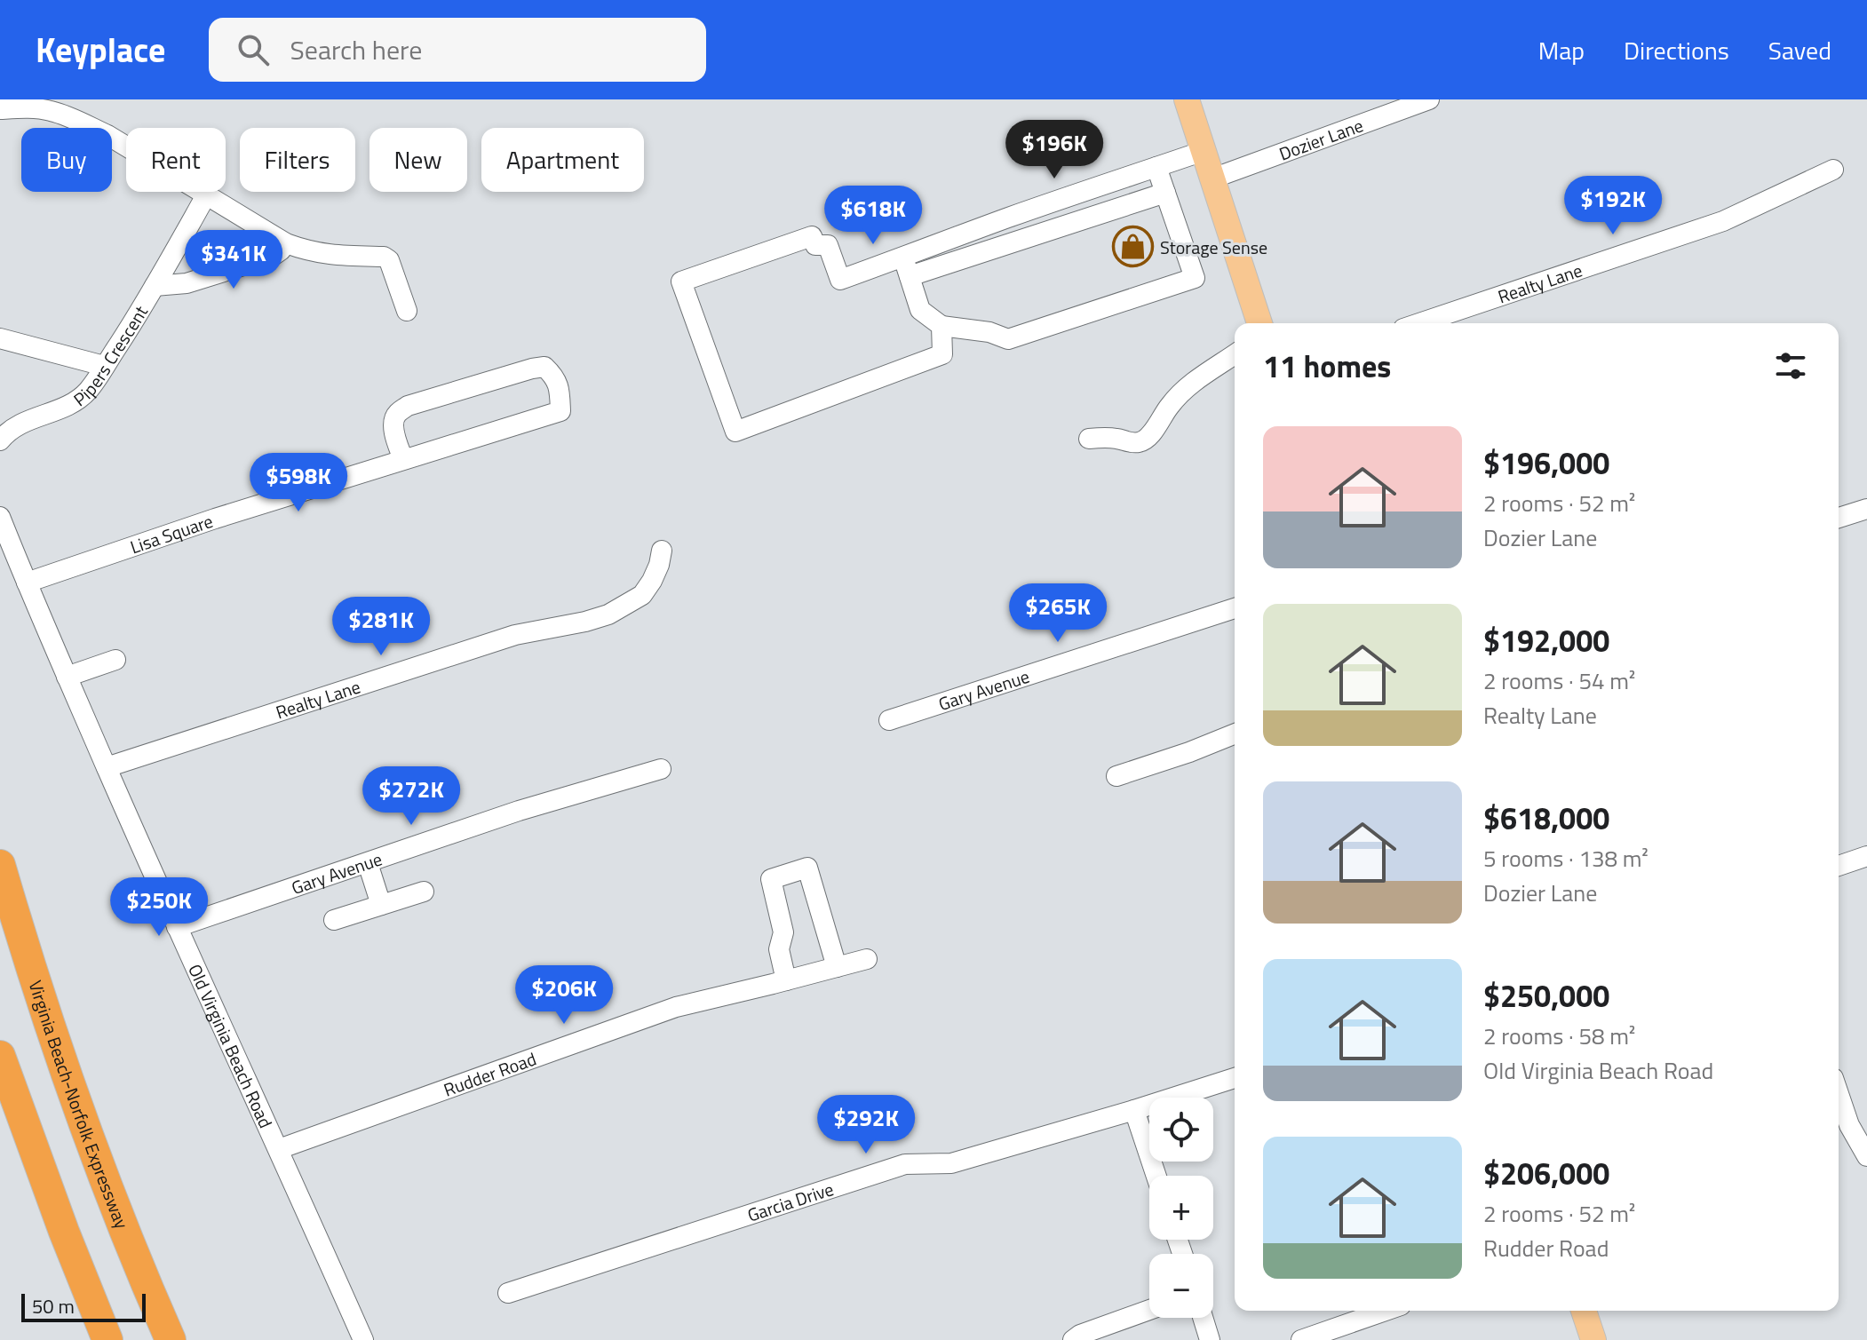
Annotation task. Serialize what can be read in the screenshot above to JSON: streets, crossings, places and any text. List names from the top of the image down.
{
  "streets": {
    "highway": ["Virginia Beach-Norfolk Expressway"],
    "street": [
      "Dozier Lane",
      "Realty Lane",
      "Pipers Crescent",
      "Lisa Square",
      "Gary Avenue",
      "Old Virginia Beach Road",
      "Rudder Road",
      "Garcia Drive"
    ]
  },
  "crossings": [
    ["Realty Lane", "Old Virginia Beach Road"],
    ["Lisa Square", "Old Virginia Beach Road"],
    ["Gary Avenue", "Old Virginia Beach Road"],
    ["Old Virginia Beach Road", "Rudder Road"]
  ],
  "places": {
    "shop": ["Storage Sense"]
  },
  "scale_bar": "50 m",
  "page": {
    "header": "Keyplace",
    "search": "Search here",
    "nav": ["Map", "Directions", "Saved"],
    "price": [
      "$196K",
      "$192K",
      "$618K",
      "$341K",
      "$598K",
      "$265K",
      "$281K",
      "$272K",
      "$250K",
      "$206K",
      "$292K"
    ],
    "chip": [
      "Buy",
      "Rent",
      "Filters",
      "New",
      "Apartment"
    ],
    "heading": "11 homes",
    "list": [
      {
        "name": "$196,000",
        "note": "2 rooms · 52 m² · Dozier Lane"
      },
      {
        "name": "$192,000",
        "note": "2 rooms · 54 m² · Realty Lane"
      },
      {
        "name": "$618,000",
        "note": "5 rooms · 138 m² · Dozier Lane"
      },
      {
        "name": "$250,000",
        "note": "2 rooms · 58 m² · Old Virginia Beach Road"
      },
      {
        "name": "$206,000",
        "note": "2 rooms · 52 m² · Rudder Road"
      }
    ],
    "map_buttons": ["+", "−"],
    "scale": "50 m"
  }
}
